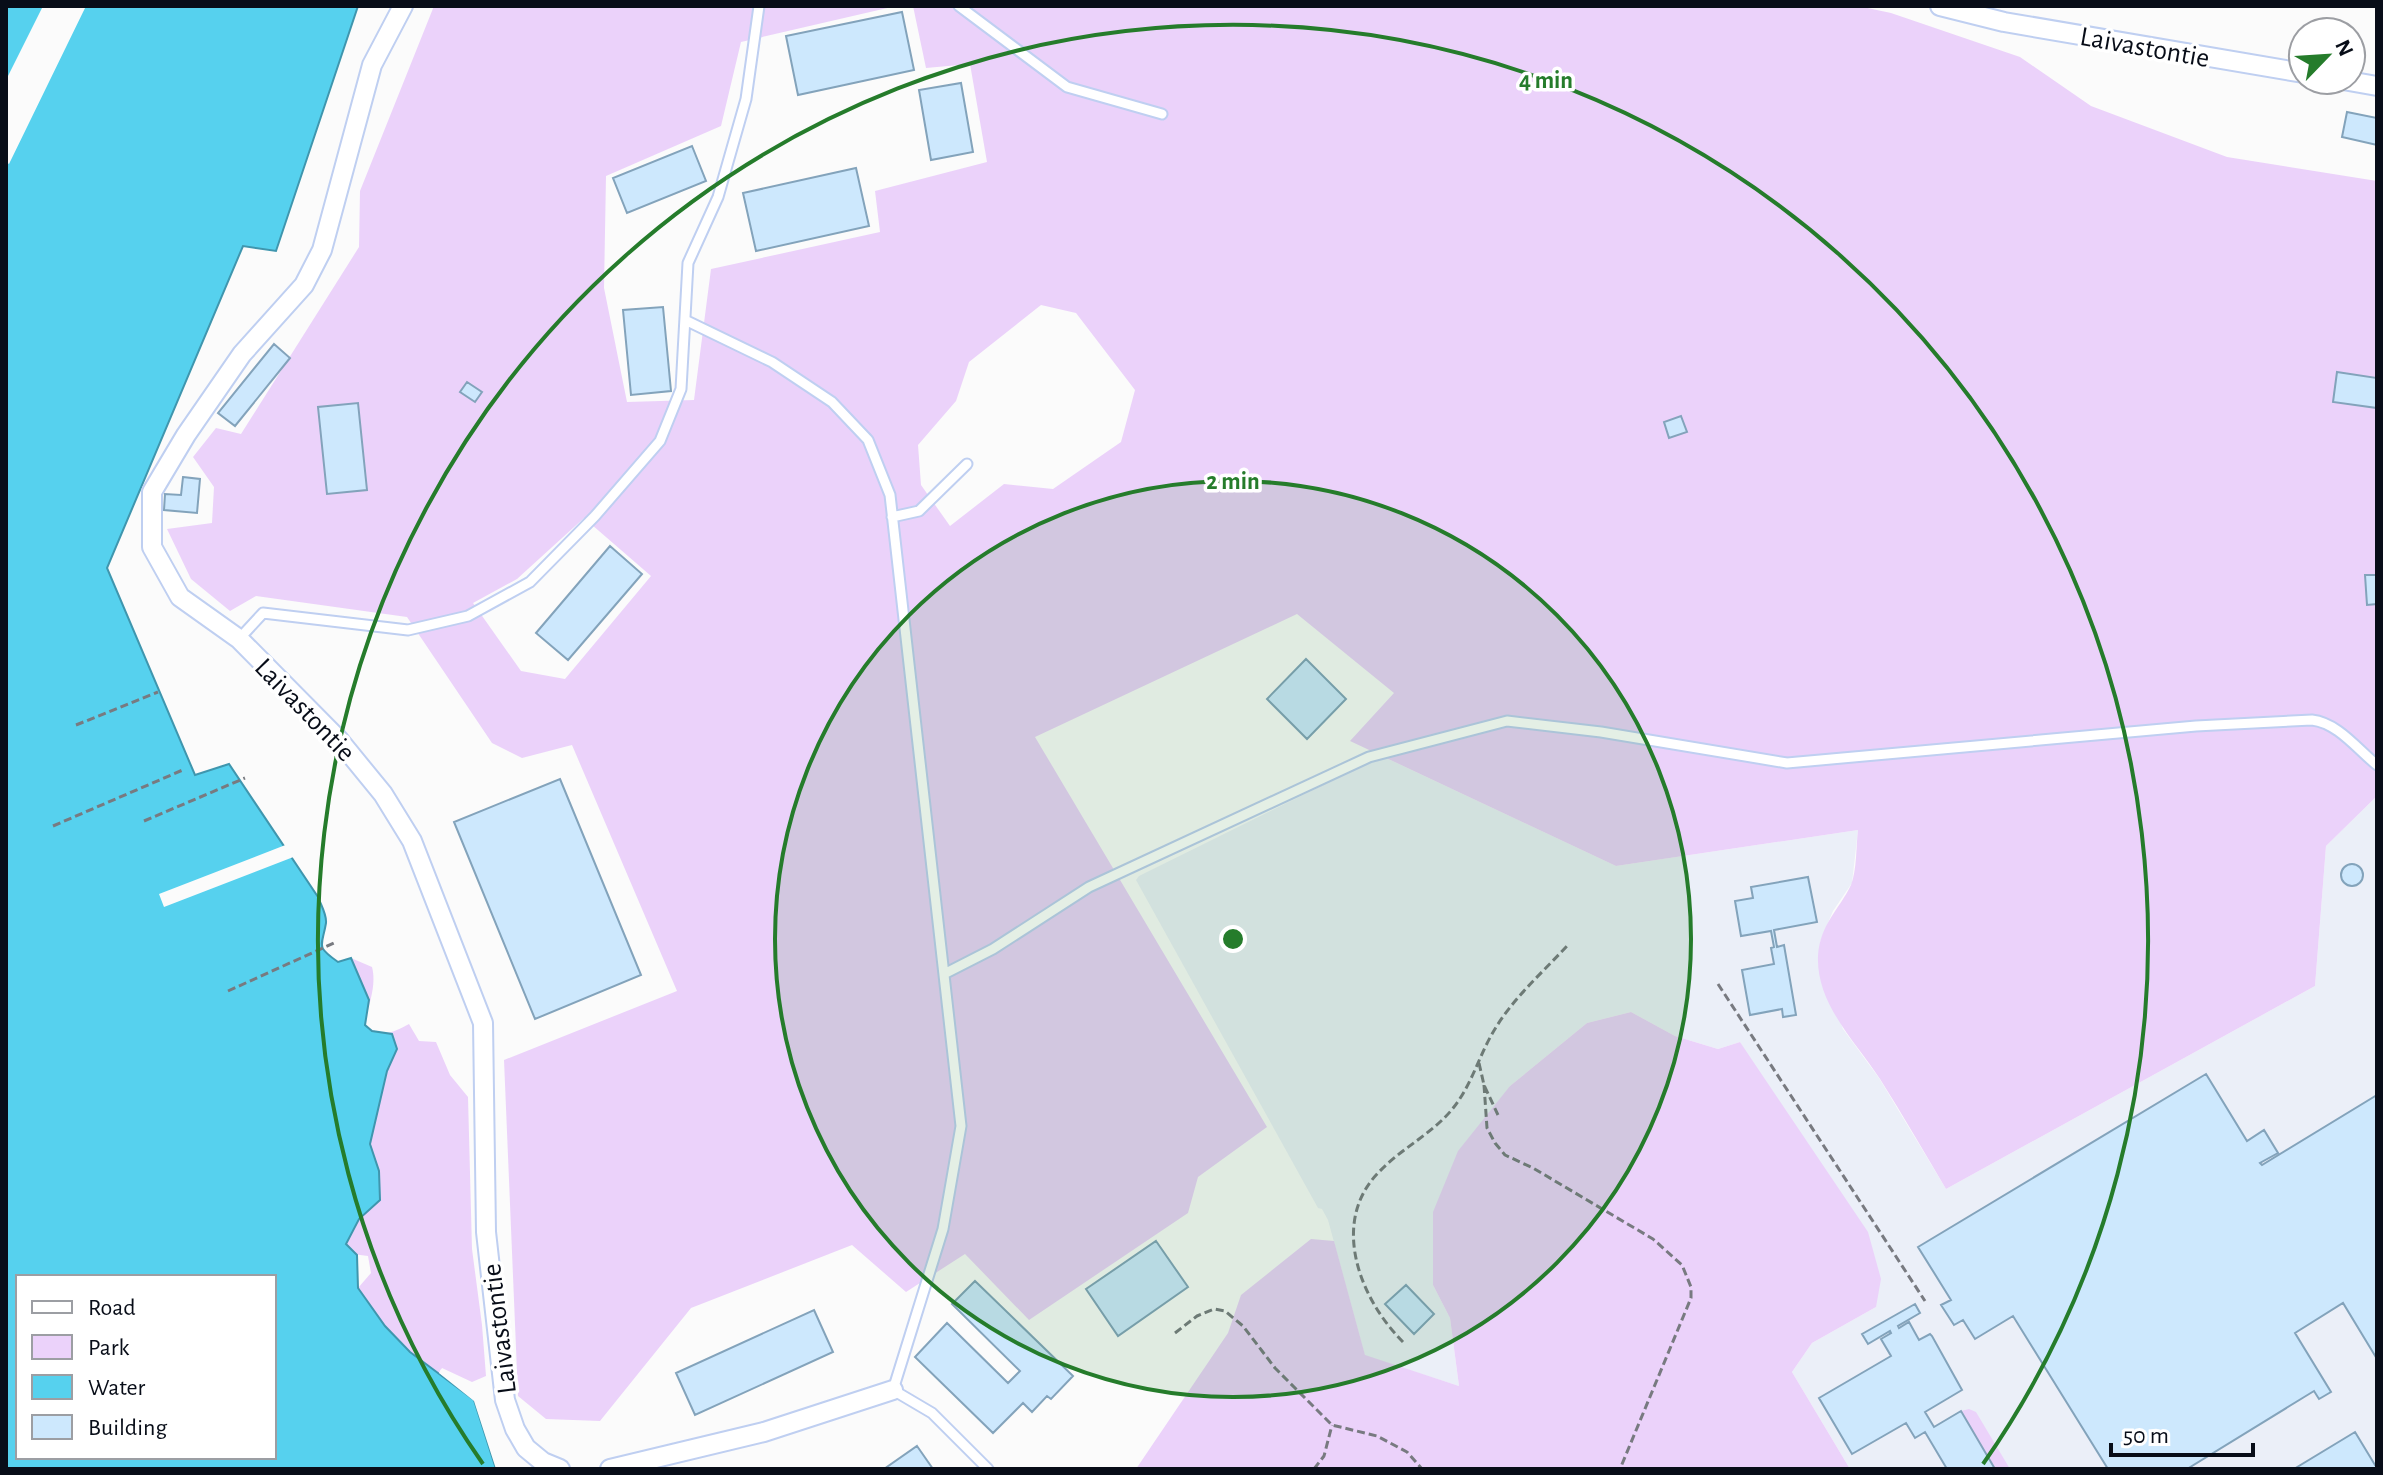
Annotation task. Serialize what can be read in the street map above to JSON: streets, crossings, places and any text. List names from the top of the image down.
{
  "streets": {
    "street": ["Laivastontie"]
  },
  "legend": [
    "Road",
    "Park",
    "Water",
    "Building"
  ],
  "scale_bar": "50 m",
  "north": "top right",
  "rings": ["4 min", "2 min"]
}
